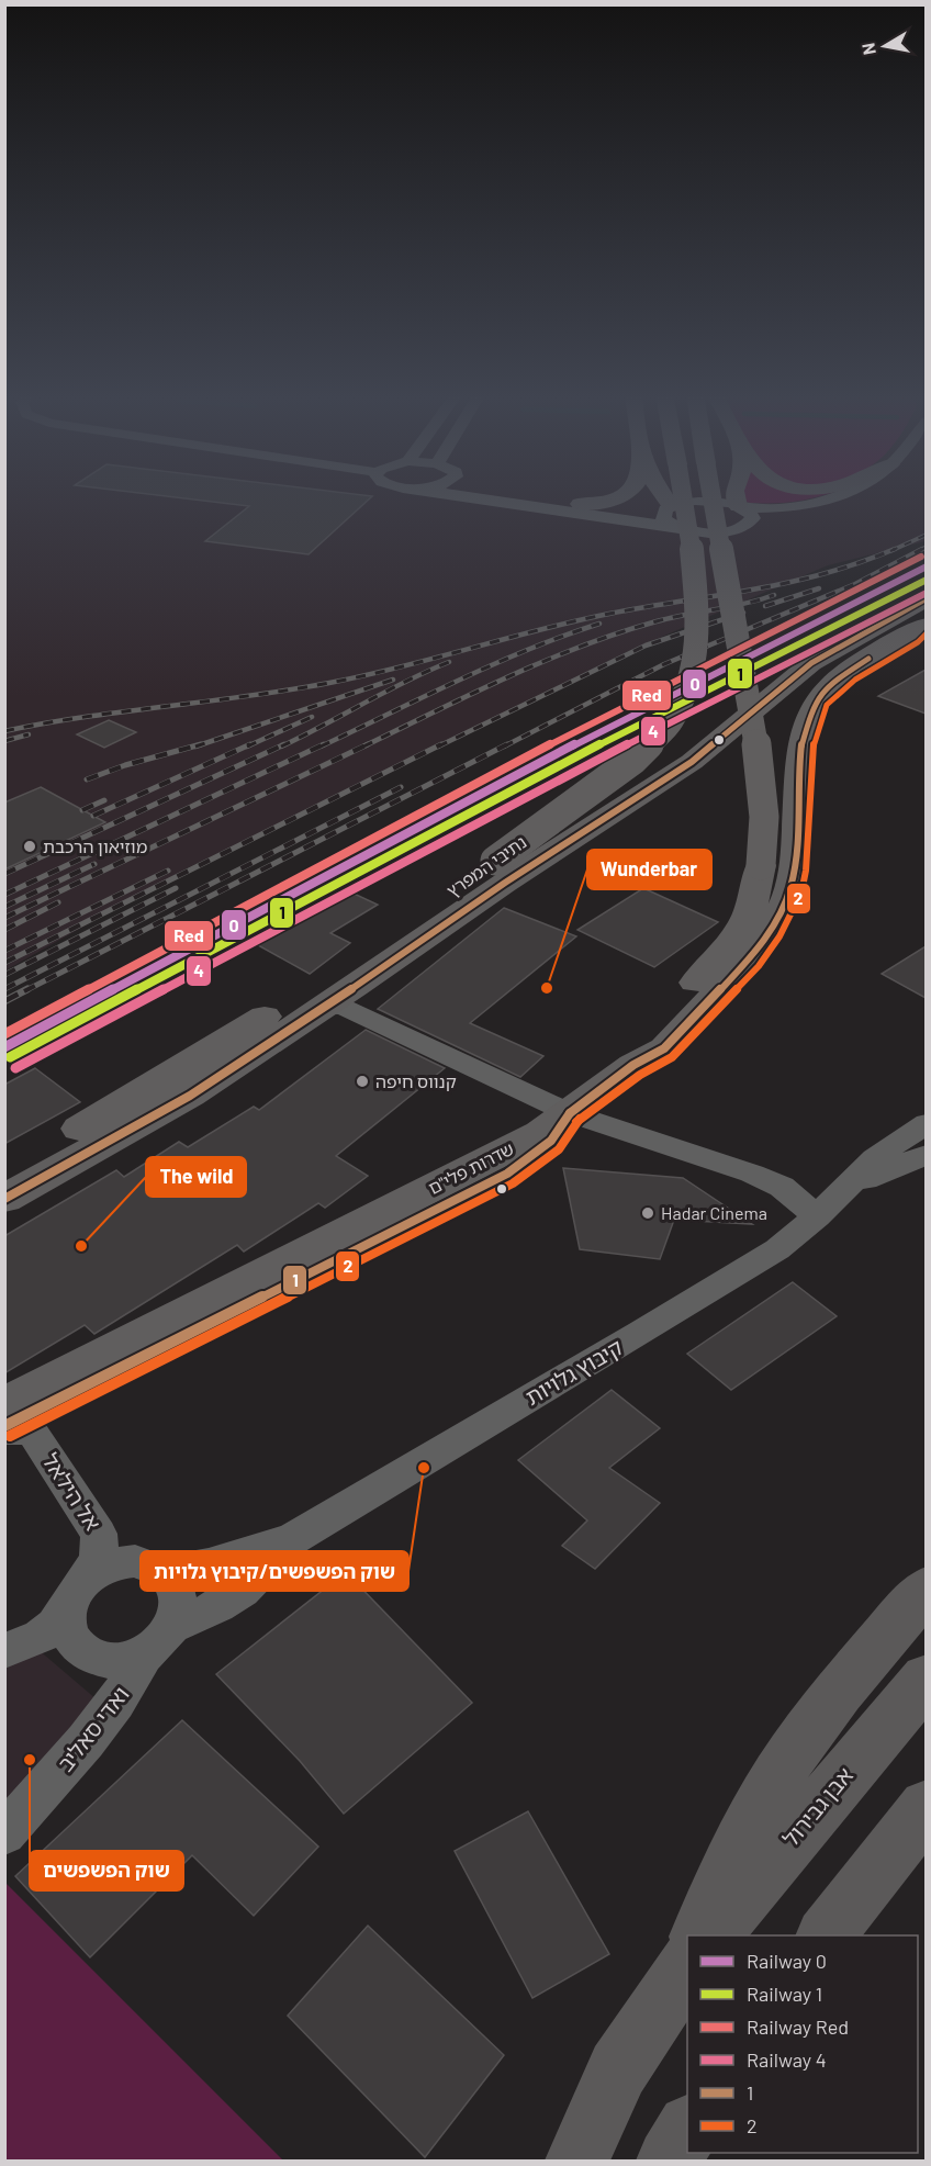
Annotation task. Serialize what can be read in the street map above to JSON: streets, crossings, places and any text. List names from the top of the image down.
{
  "streets": {
    "highway": ["נתיבי המפרץ", "שדרות פלי\"ם"],
    "street": [
      "קיבוץ גלויות",
      "אל הילאל",
      "ואדי סאליב",
      "אבן גבירול"
    ]
  },
  "crossings": [
    ["קיבוץ גלויות", "אל הילאל"],
    ["קיבוץ גלויות", "ואדי סאליב"],
    ["אל הילאל", "ואדי סאליב"]
  ],
  "places": [
    "מוזיאון הרכבת",
    "Wunderbar",
    "קנווס חיפה",
    "Hadar Cinema",
    "The wild",
    "שוק הפשפשים/קיבוץ גלויות",
    "שוק הפשפשים"
  ],
  "lines": [
    "rail line Red",
    "rail line 0",
    "rail line 1",
    "rail line 4",
    "transit line 1",
    "transit line 2"
  ],
  "legend": [
    "Railway 0",
    "Railway 1",
    "Railway Red",
    "Railway 4",
    "1",
    "2"
  ],
  "north": "left"
}
